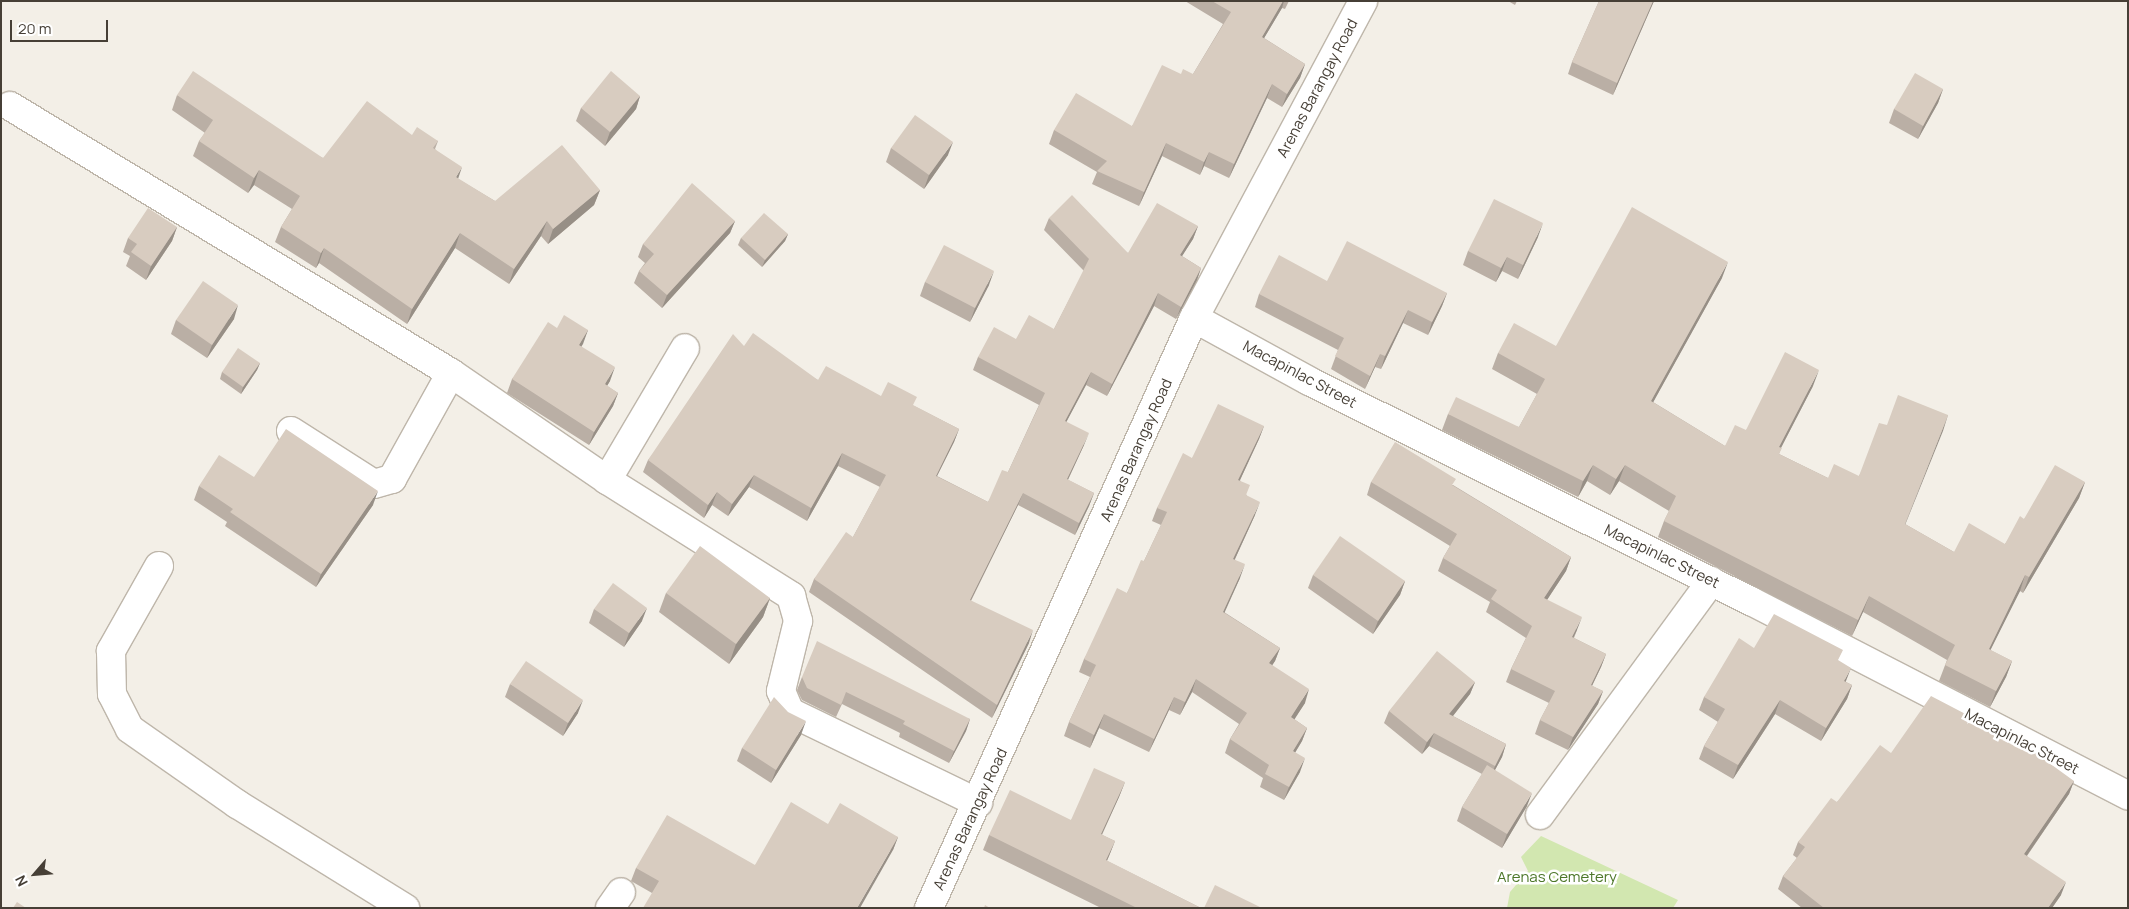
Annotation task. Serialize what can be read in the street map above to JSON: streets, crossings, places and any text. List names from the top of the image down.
{
  "streets": {
    "street": ["Arenas Barangay Road", "Macapinlac Street"]
  },
  "crossings": [
    ["Arenas Barangay Road", "Macapinlac Street"]
  ],
  "parks": ["Arenas Cemetery"],
  "scale_bar": "20 m",
  "north": "bottom left"
}
